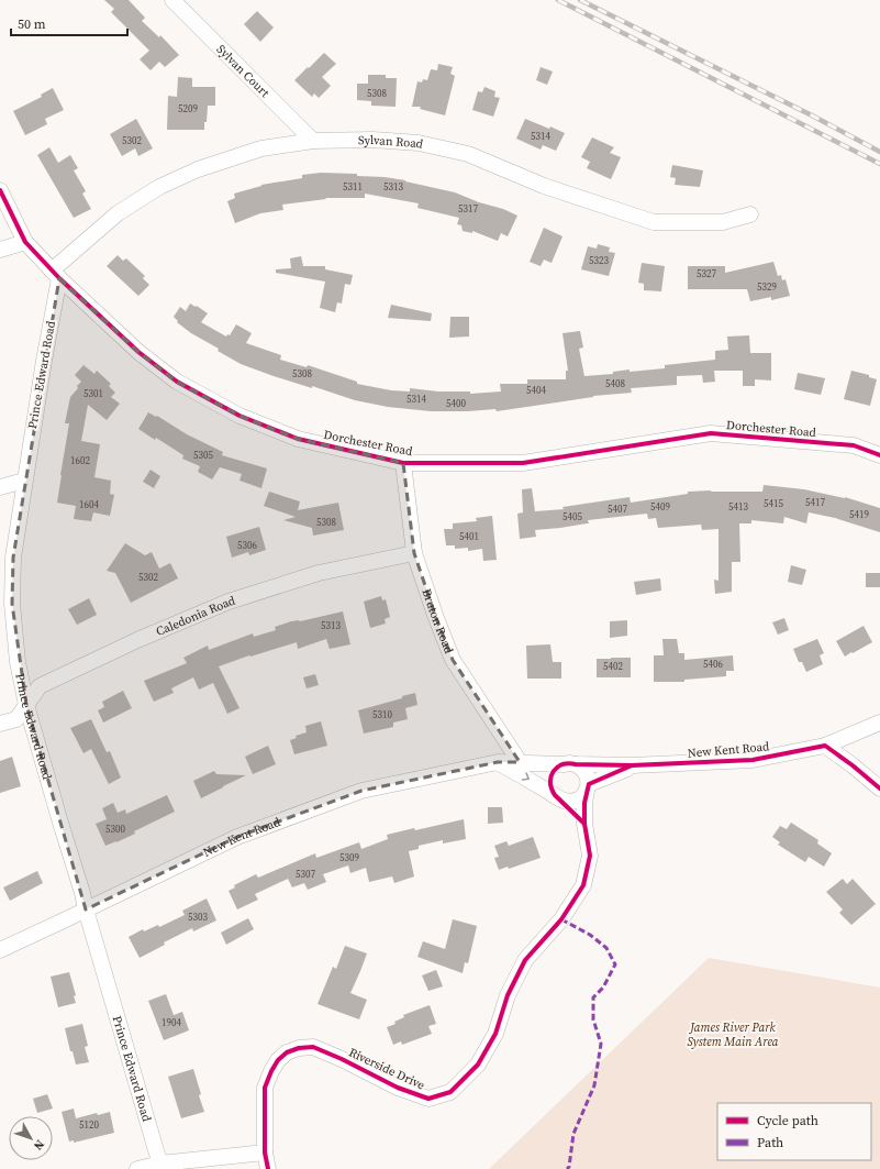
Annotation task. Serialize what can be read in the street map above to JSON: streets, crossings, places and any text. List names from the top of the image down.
{
  "streets": {
    "street": [
      "Sylvan Court",
      "Sylvan Road",
      "Prince Edward Road",
      "Dorchester Road",
      "Caledonia Road",
      "Bruton Road",
      "New Kent Road",
      "Riverside Drive"
    ]
  },
  "crossings": [
    ["Sylvan Court", "Sylvan Road"],
    ["Sylvan Road", "Prince Edward Road"],
    ["Sylvan Road", "Dorchester Road"],
    ["Prince Edward Road", "Dorchester Road"],
    ["Prince Edward Road", "Caledonia Road"],
    ["Prince Edward Road", "New Kent Road"],
    ["Dorchester Road", "Bruton Road"],
    ["Caledonia Road", "Bruton Road"],
    ["Bruton Road", "New Kent Road"],
    ["New Kent Road", "Riverside Drive"]
  ],
  "parks": ["James River Park System Main Area"],
  "house_numbers": [
    "5308",
    "5209",
    "5314",
    "5302",
    "5311",
    "5313",
    "5317",
    "5323",
    "5327",
    "5329",
    "5308",
    "5408",
    "5404",
    "5301",
    "5314",
    "5400",
    "5305",
    "1602",
    "5417",
    "5415",
    "1604",
    "5409",
    "5413",
    "5407",
    "5419",
    "5405",
    "5308",
    "5401",
    "5306",
    "5302",
    "5313",
    "5406",
    "5402",
    "5310",
    "5300",
    "5309",
    "5307",
    "5303",
    "1904",
    "5120"
  ],
  "legend": ["Cycle path", "Path"],
  "scale_bar": "50 m",
  "north": "bottom right"
}
